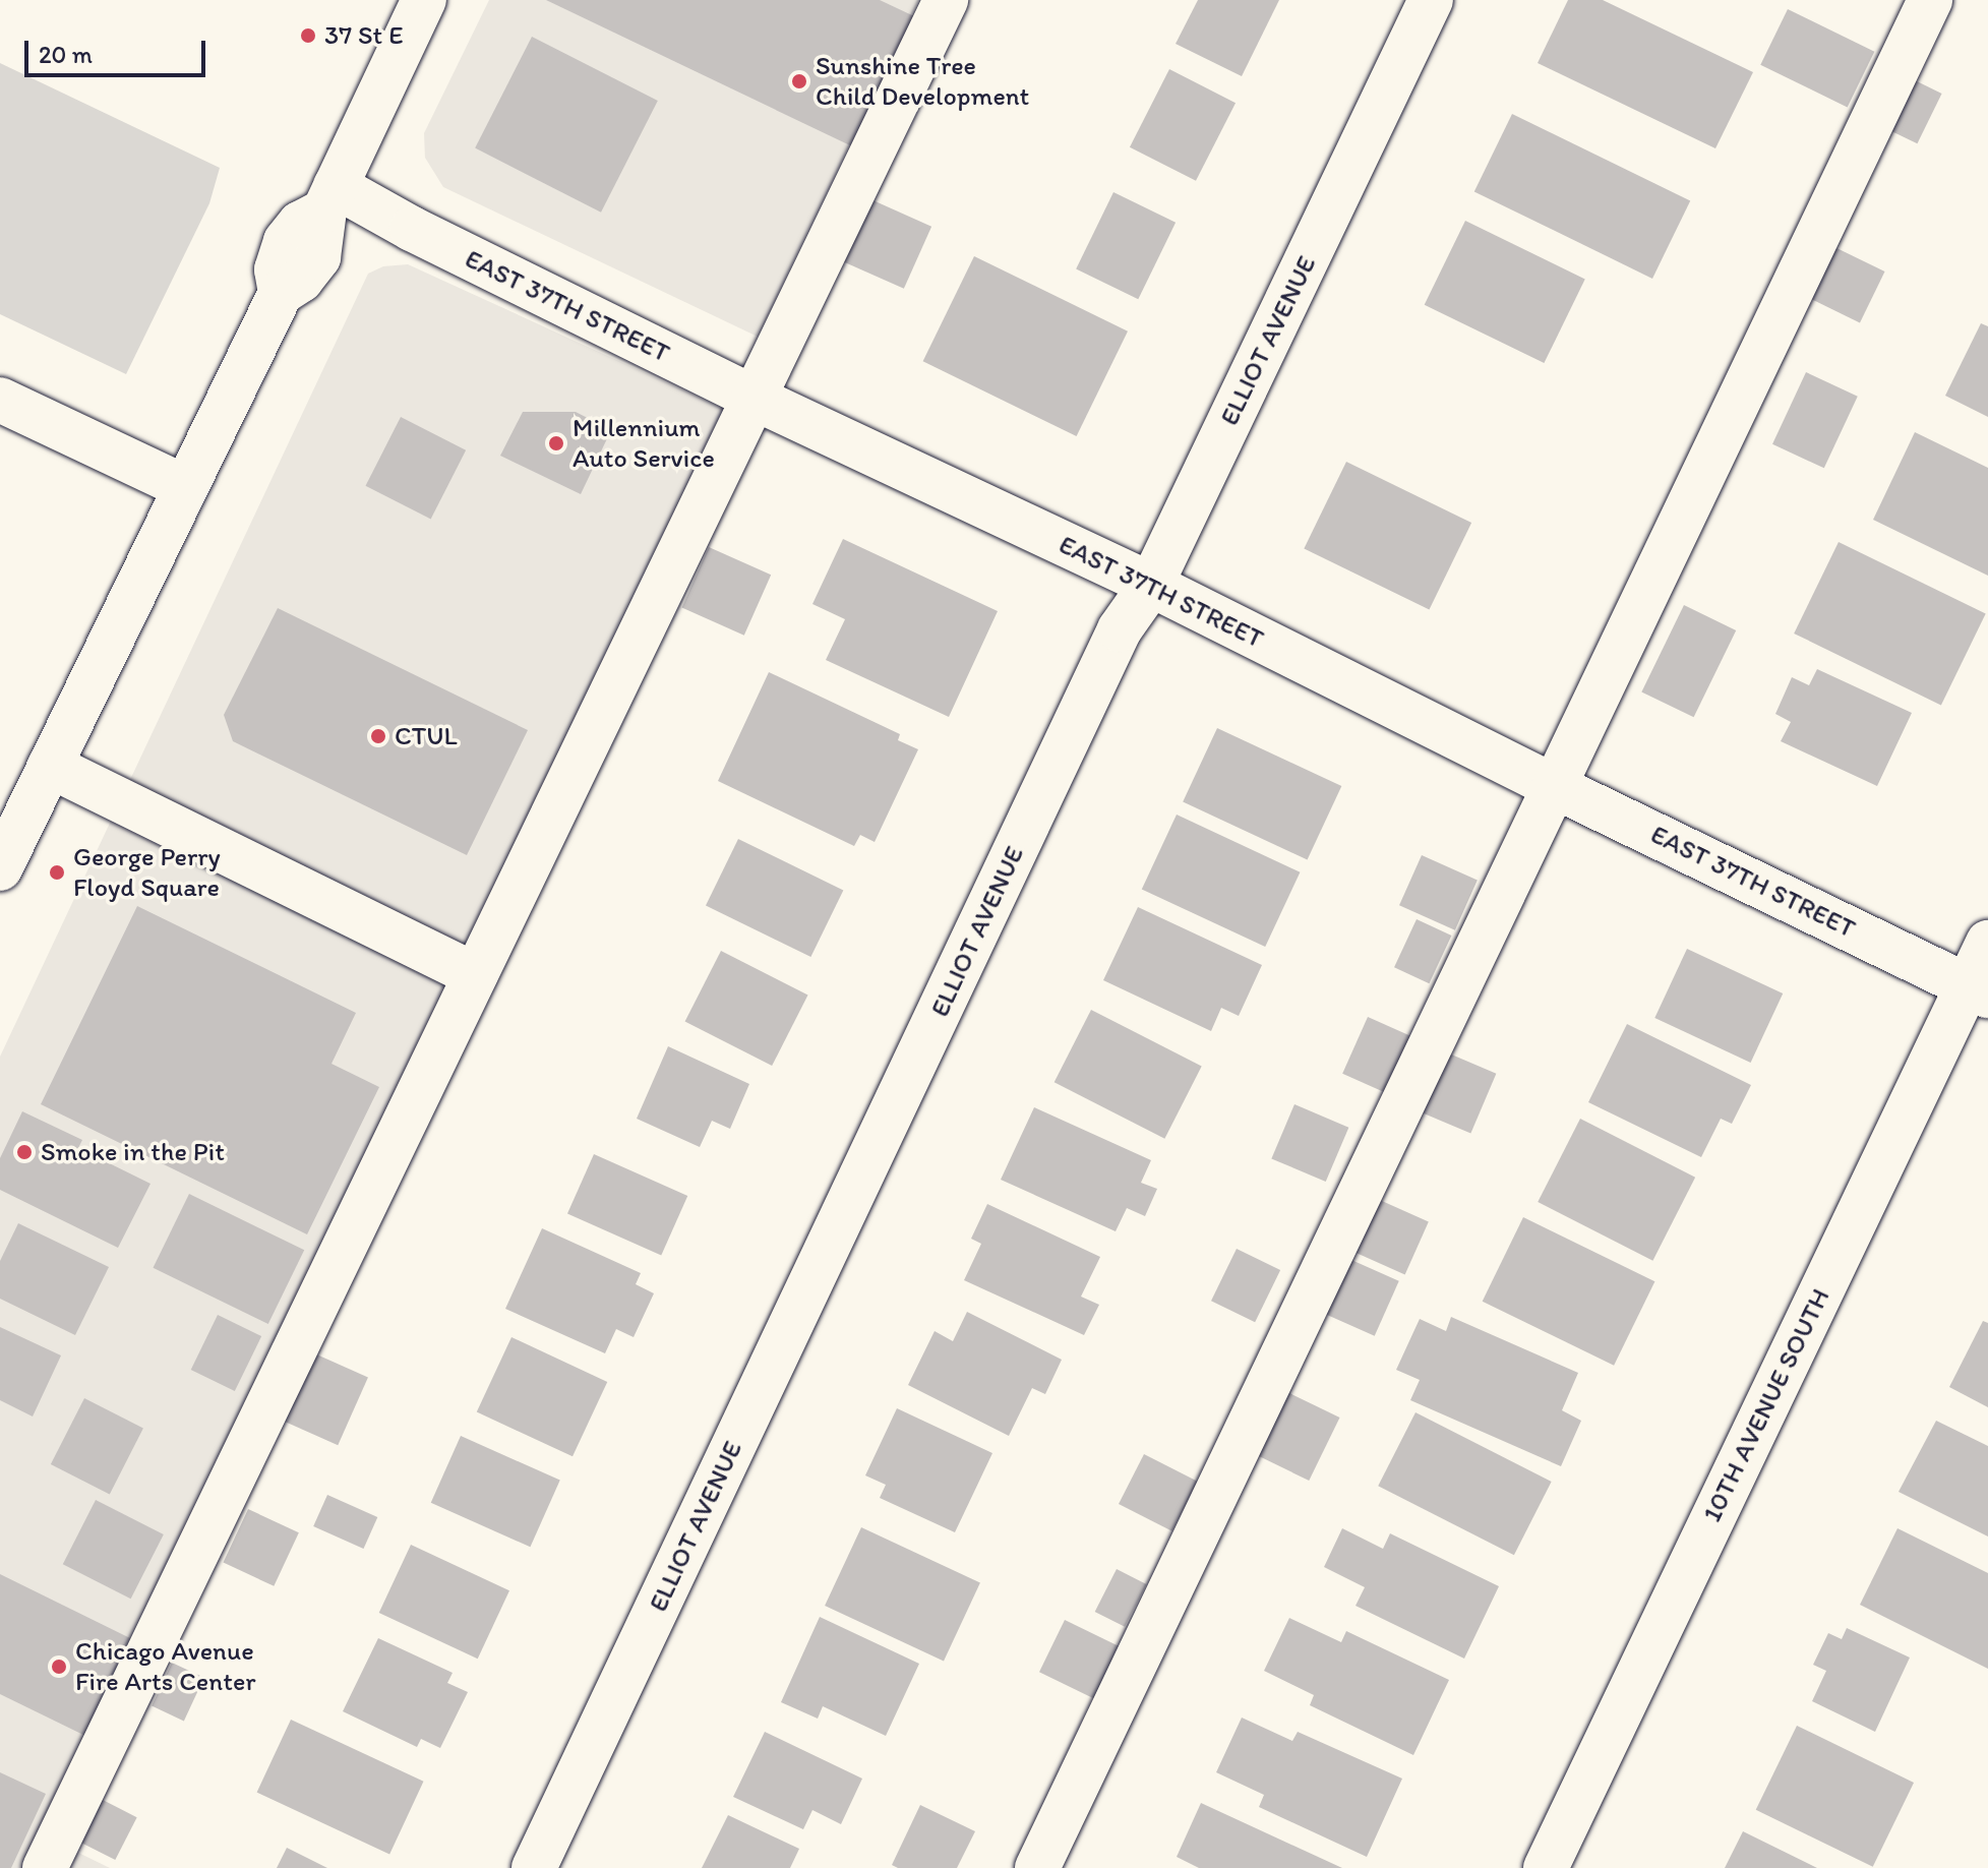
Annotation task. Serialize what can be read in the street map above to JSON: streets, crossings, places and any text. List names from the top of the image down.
{
  "streets": {
    "street": ["EAST 37TH STREET", "ELLIOT AVENUE", "10TH AVENUE SOUTH"]
  },
  "crossings": [
    ["EAST 37TH STREET", "ELLIOT AVENUE"],
    ["EAST 37TH STREET", "10TH AVENUE SOUTH"]
  ],
  "places": [
    "37 St E",
    "Sunshine Tree Child Development",
    "Millennium Auto Service",
    "CTUL",
    "George Perry Floyd Square",
    "Smoke in the Pit",
    "Chicago Avenue Fire Arts Center"
  ],
  "scale_bar": "20 m"
}
